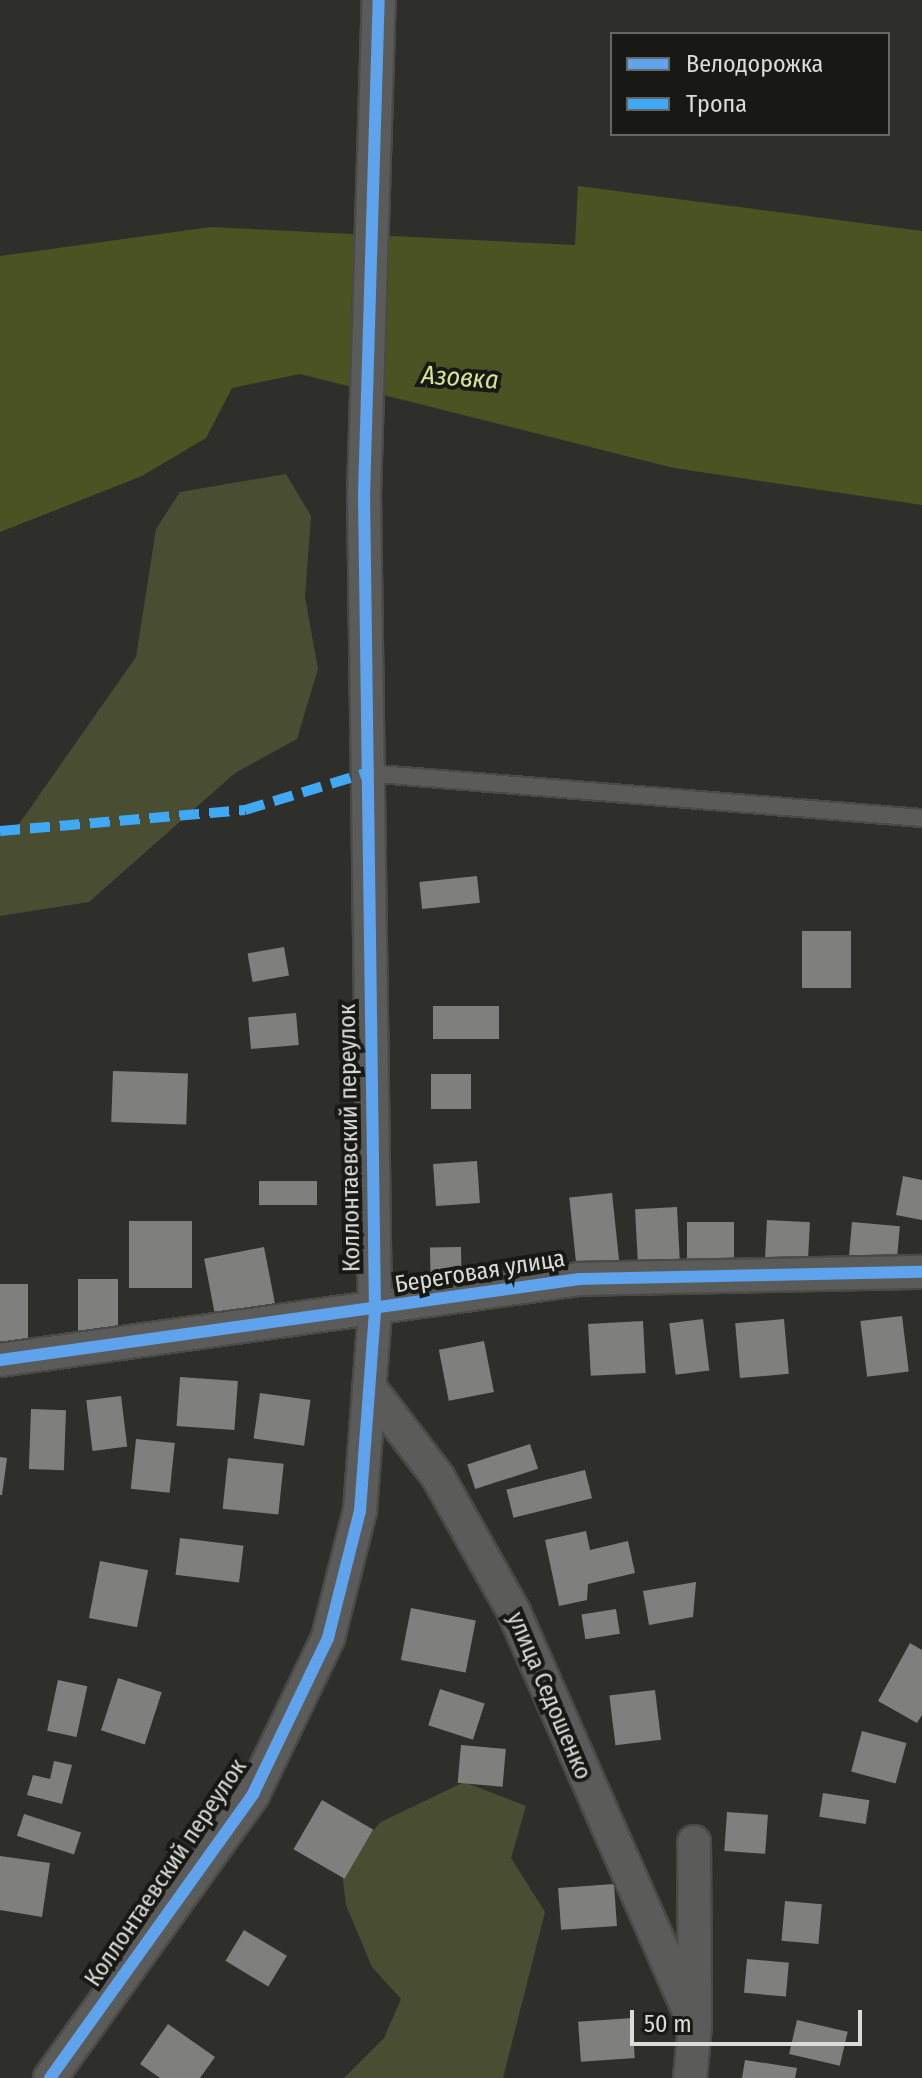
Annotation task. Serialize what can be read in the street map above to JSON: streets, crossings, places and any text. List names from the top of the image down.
{
  "streets": {
    "street": ["Коллонтаевский переулок", "Береговая улица", "улица Седошенко"]
  },
  "crossings": [
    ["Коллонтаевский переулок", "Береговая улица"],
    ["Коллонтаевский переулок", "улица Седошенко"]
  ],
  "water": ["Азовка"],
  "legend": ["Велодорожка", "Тропа"],
  "scale_bar": "50 m"
}
